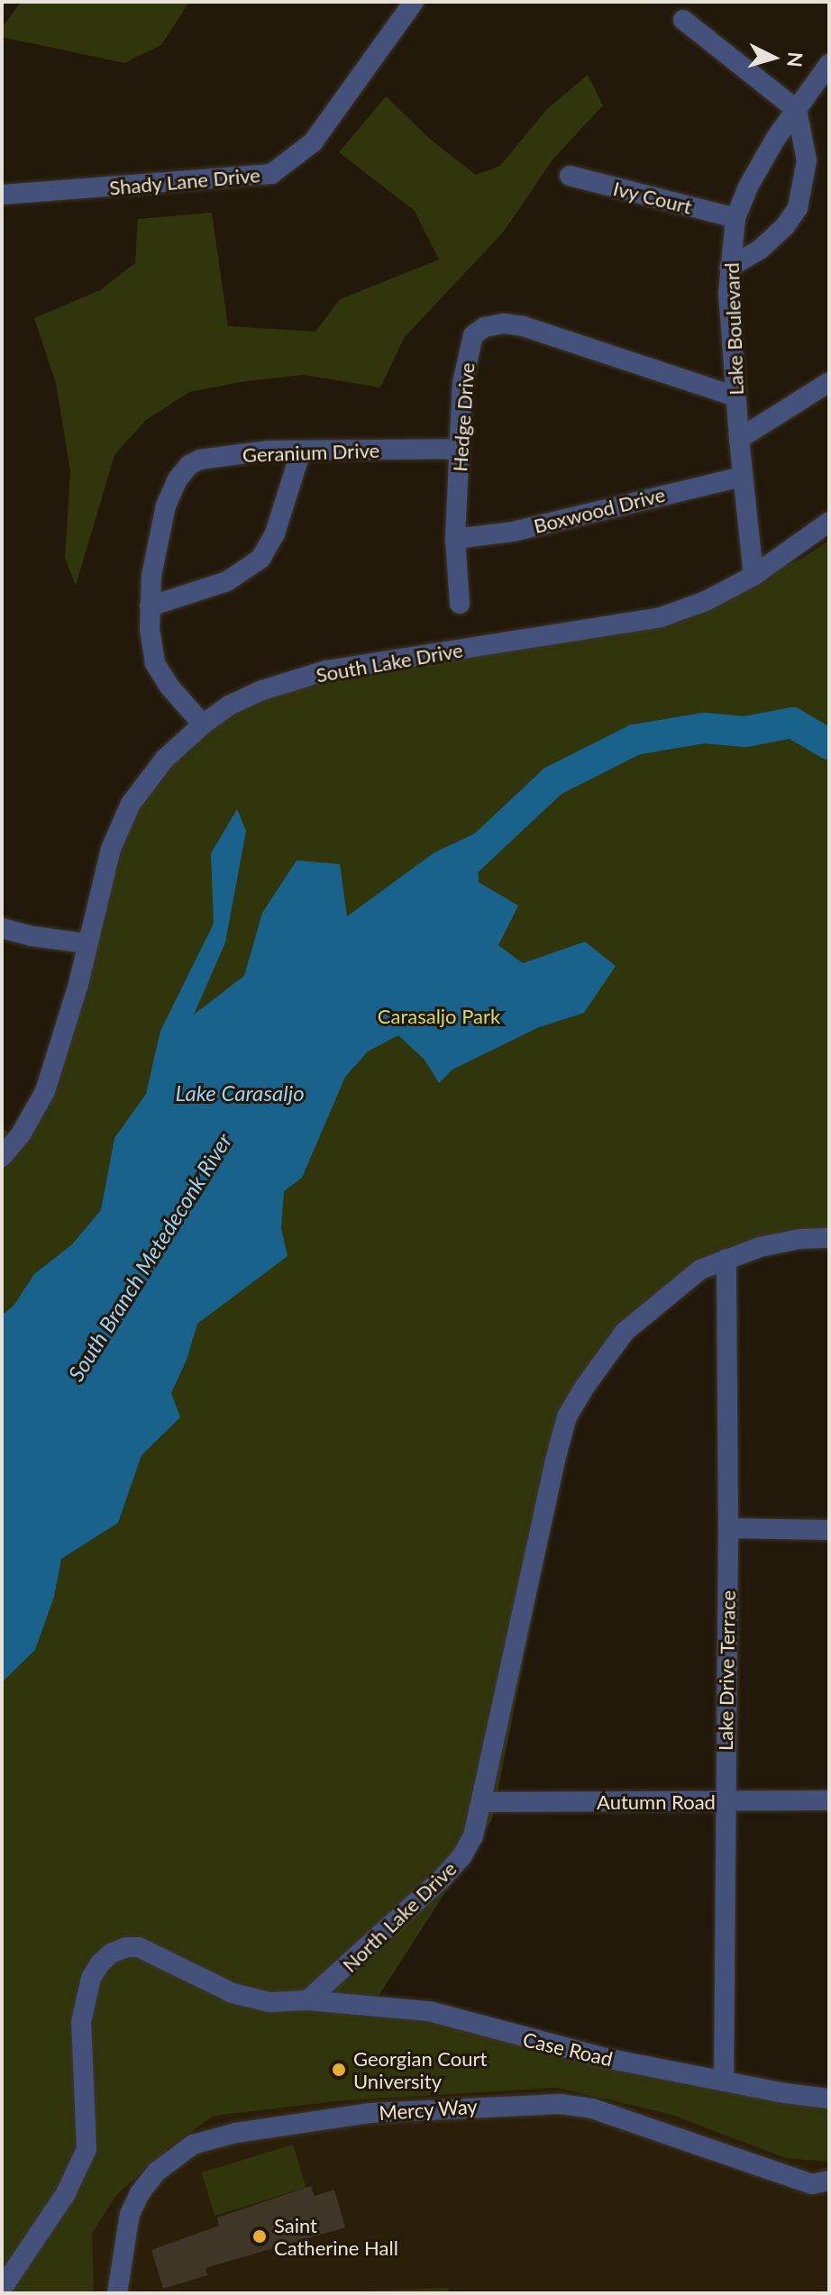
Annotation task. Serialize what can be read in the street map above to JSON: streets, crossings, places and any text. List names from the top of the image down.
{
  "streets": {
    "street": [
      "Shady Lane Drive",
      "Ivy Court",
      "Lake Boulevard",
      "Hedge Drive",
      "Geranium Drive",
      "Boxwood Drive",
      "South Lake Drive",
      "Lake Drive Terrace",
      "Autumn Road",
      "North Lake Drive",
      "Case Road",
      "Mercy Way"
    ]
  },
  "crossings": [
    ["Ivy Court", "Lake Boulevard"],
    ["Lake Boulevard", "Hedge Drive"],
    ["Lake Boulevard", "Boxwood Drive"],
    ["Lake Boulevard", "South Lake Drive"],
    ["Hedge Drive", "Geranium Drive"],
    ["Hedge Drive", "Boxwood Drive"],
    ["Geranium Drive", "South Lake Drive"],
    ["Lake Drive Terrace", "Autumn Road"],
    ["Lake Drive Terrace", "North Lake Drive"],
    ["Lake Drive Terrace", "Case Road"],
    ["Autumn Road", "North Lake Drive"],
    ["North Lake Drive", "Case Road"]
  ],
  "water": ["Lake Carasaljo", "South Branch Metedeconk River"],
  "parks": ["Carasaljo Park"],
  "places": ["Georgian Court University", "Saint Catherine Hall"],
  "north": "right"
}
